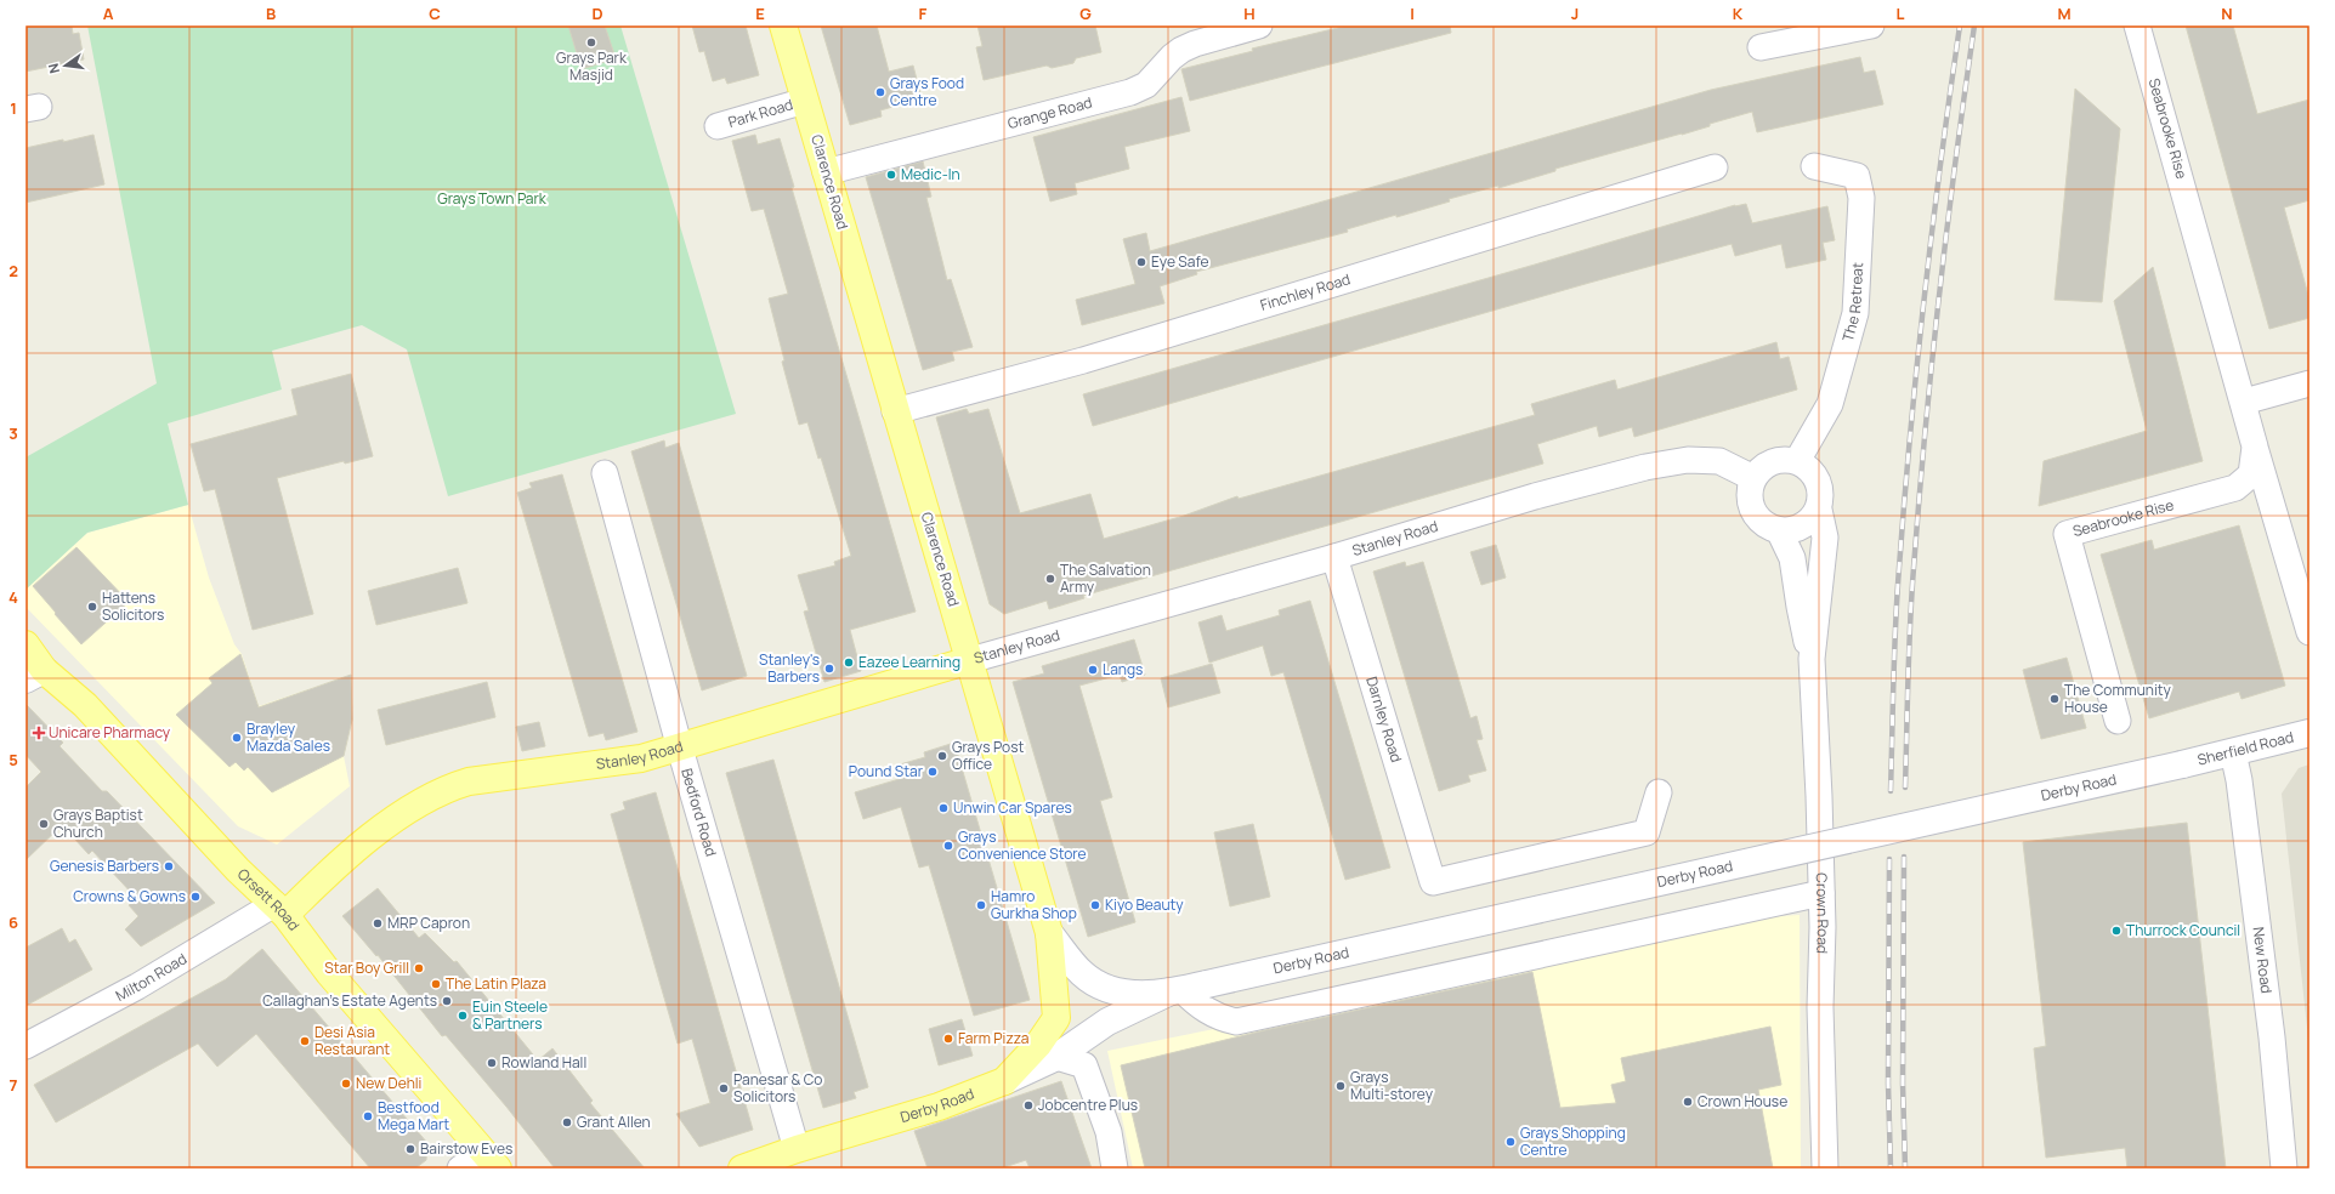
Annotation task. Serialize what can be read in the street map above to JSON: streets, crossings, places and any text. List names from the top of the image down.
{
  "streets": {
    "main road": [
      "Clarence Road",
      "Stanley Road",
      "Sherfield Road",
      "Derby Road",
      "Orsett Road"
    ],
    "street": [
      "Park Road",
      "Grange Road",
      "Seabrooke Rise",
      "Finchley Road",
      "The Retreat",
      "Darnley Road",
      "Bedford Road",
      "Crown Road",
      "New Road",
      "Milton Road"
    ]
  },
  "crossings": [
    ["Park Road", "Clarence Road"],
    ["Grange Road", "Clarence Road"],
    ["Clarence Road", "Finchley Road"],
    ["Clarence Road", "Stanley Road"],
    ["Clarence Road", "Derby Road"],
    ["The Retreat", "Stanley Road"],
    ["The Retreat", "Crown Road"],
    ["Stanley Road", "Darnley Road"],
    ["Stanley Road", "Bedford Road"],
    ["Stanley Road", "Orsett Road"],
    ["Stanley Road", "Crown Road"],
    ["Stanley Road", "Milton Road"],
    ["Sherfield Road", "Derby Road"],
    ["Sherfield Road", "New Road"],
    ["Derby Road", "Bedford Road"],
    ["Orsett Road", "Milton Road"]
  ],
  "parks": ["Grays Town Park"],
  "places": {
    "other": [
      "Grays Park Masjid",
      "Grays Food Centre",
      "Medic-In",
      "Eye Safe",
      "The Salvation Army",
      "Hattens Solicitors",
      "Eazee Learning",
      "Stanley's Barbers",
      "Langs",
      "The Community House",
      "Brayley Mazda Sales",
      "Grays Post Office",
      "Pound Star",
      "Unwin Car Spares",
      "Grays Baptist Church",
      "Grays Convenience Store",
      "Genesis Barbers",
      "Crowns & Gowns",
      "Hamro Gurkha Shop",
      "Kiyo Beauty",
      "MRP Capron",
      "Thurrock Council",
      "Star Boy Grill",
      "The Latin Plaza",
      "Callaghan's Estate Agents",
      "Euin Steele & Partners",
      "Farm Pizza",
      "Desi Asia Restaurant",
      "Rowland Hall",
      "New Dehli",
      "Grays Multi-storey",
      "Panesar & Co Solicitors",
      "Crown House",
      "Jobcentre Plus",
      "Bestfood Mega Mart",
      "Grant Allen",
      "Grays Shopping Centre",
      "Bairstow Eves"
    ],
    "health": ["Unicare Pharmacy"]
  },
  "north": "left",
  "grid": {
    "columns": [
      "A",
      "B",
      "C",
      "D",
      "E",
      "F",
      "G",
      "H",
      "I",
      "J",
      "K",
      "L",
      "M",
      "N"
    ],
    "rows": [
      "1",
      "2",
      "3",
      "4",
      "5",
      "6",
      "7"
    ]
  }
}
